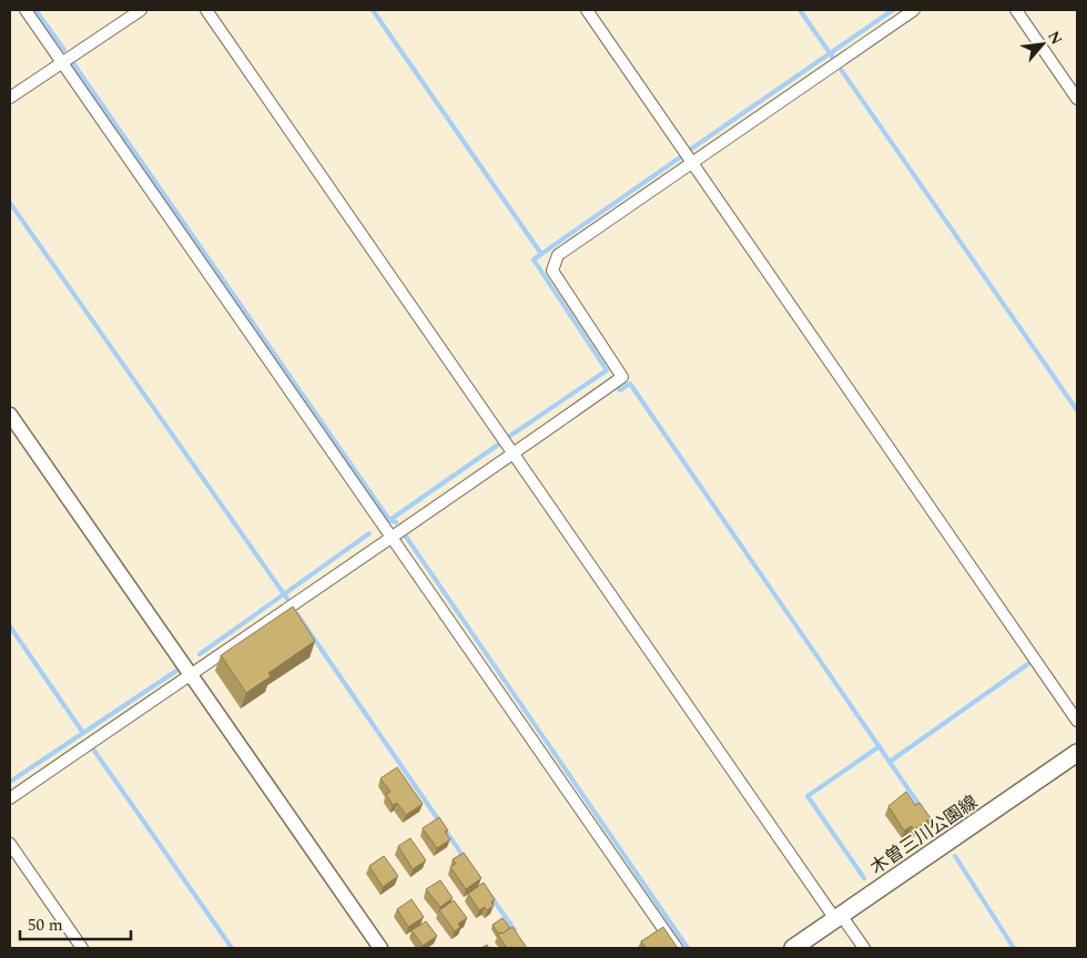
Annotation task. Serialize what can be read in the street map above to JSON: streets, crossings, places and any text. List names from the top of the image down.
{
  "streets": {
    "main road": ["木曽三川公園線"]
  },
  "scale_bar": "50 m",
  "north": "top right"
}
